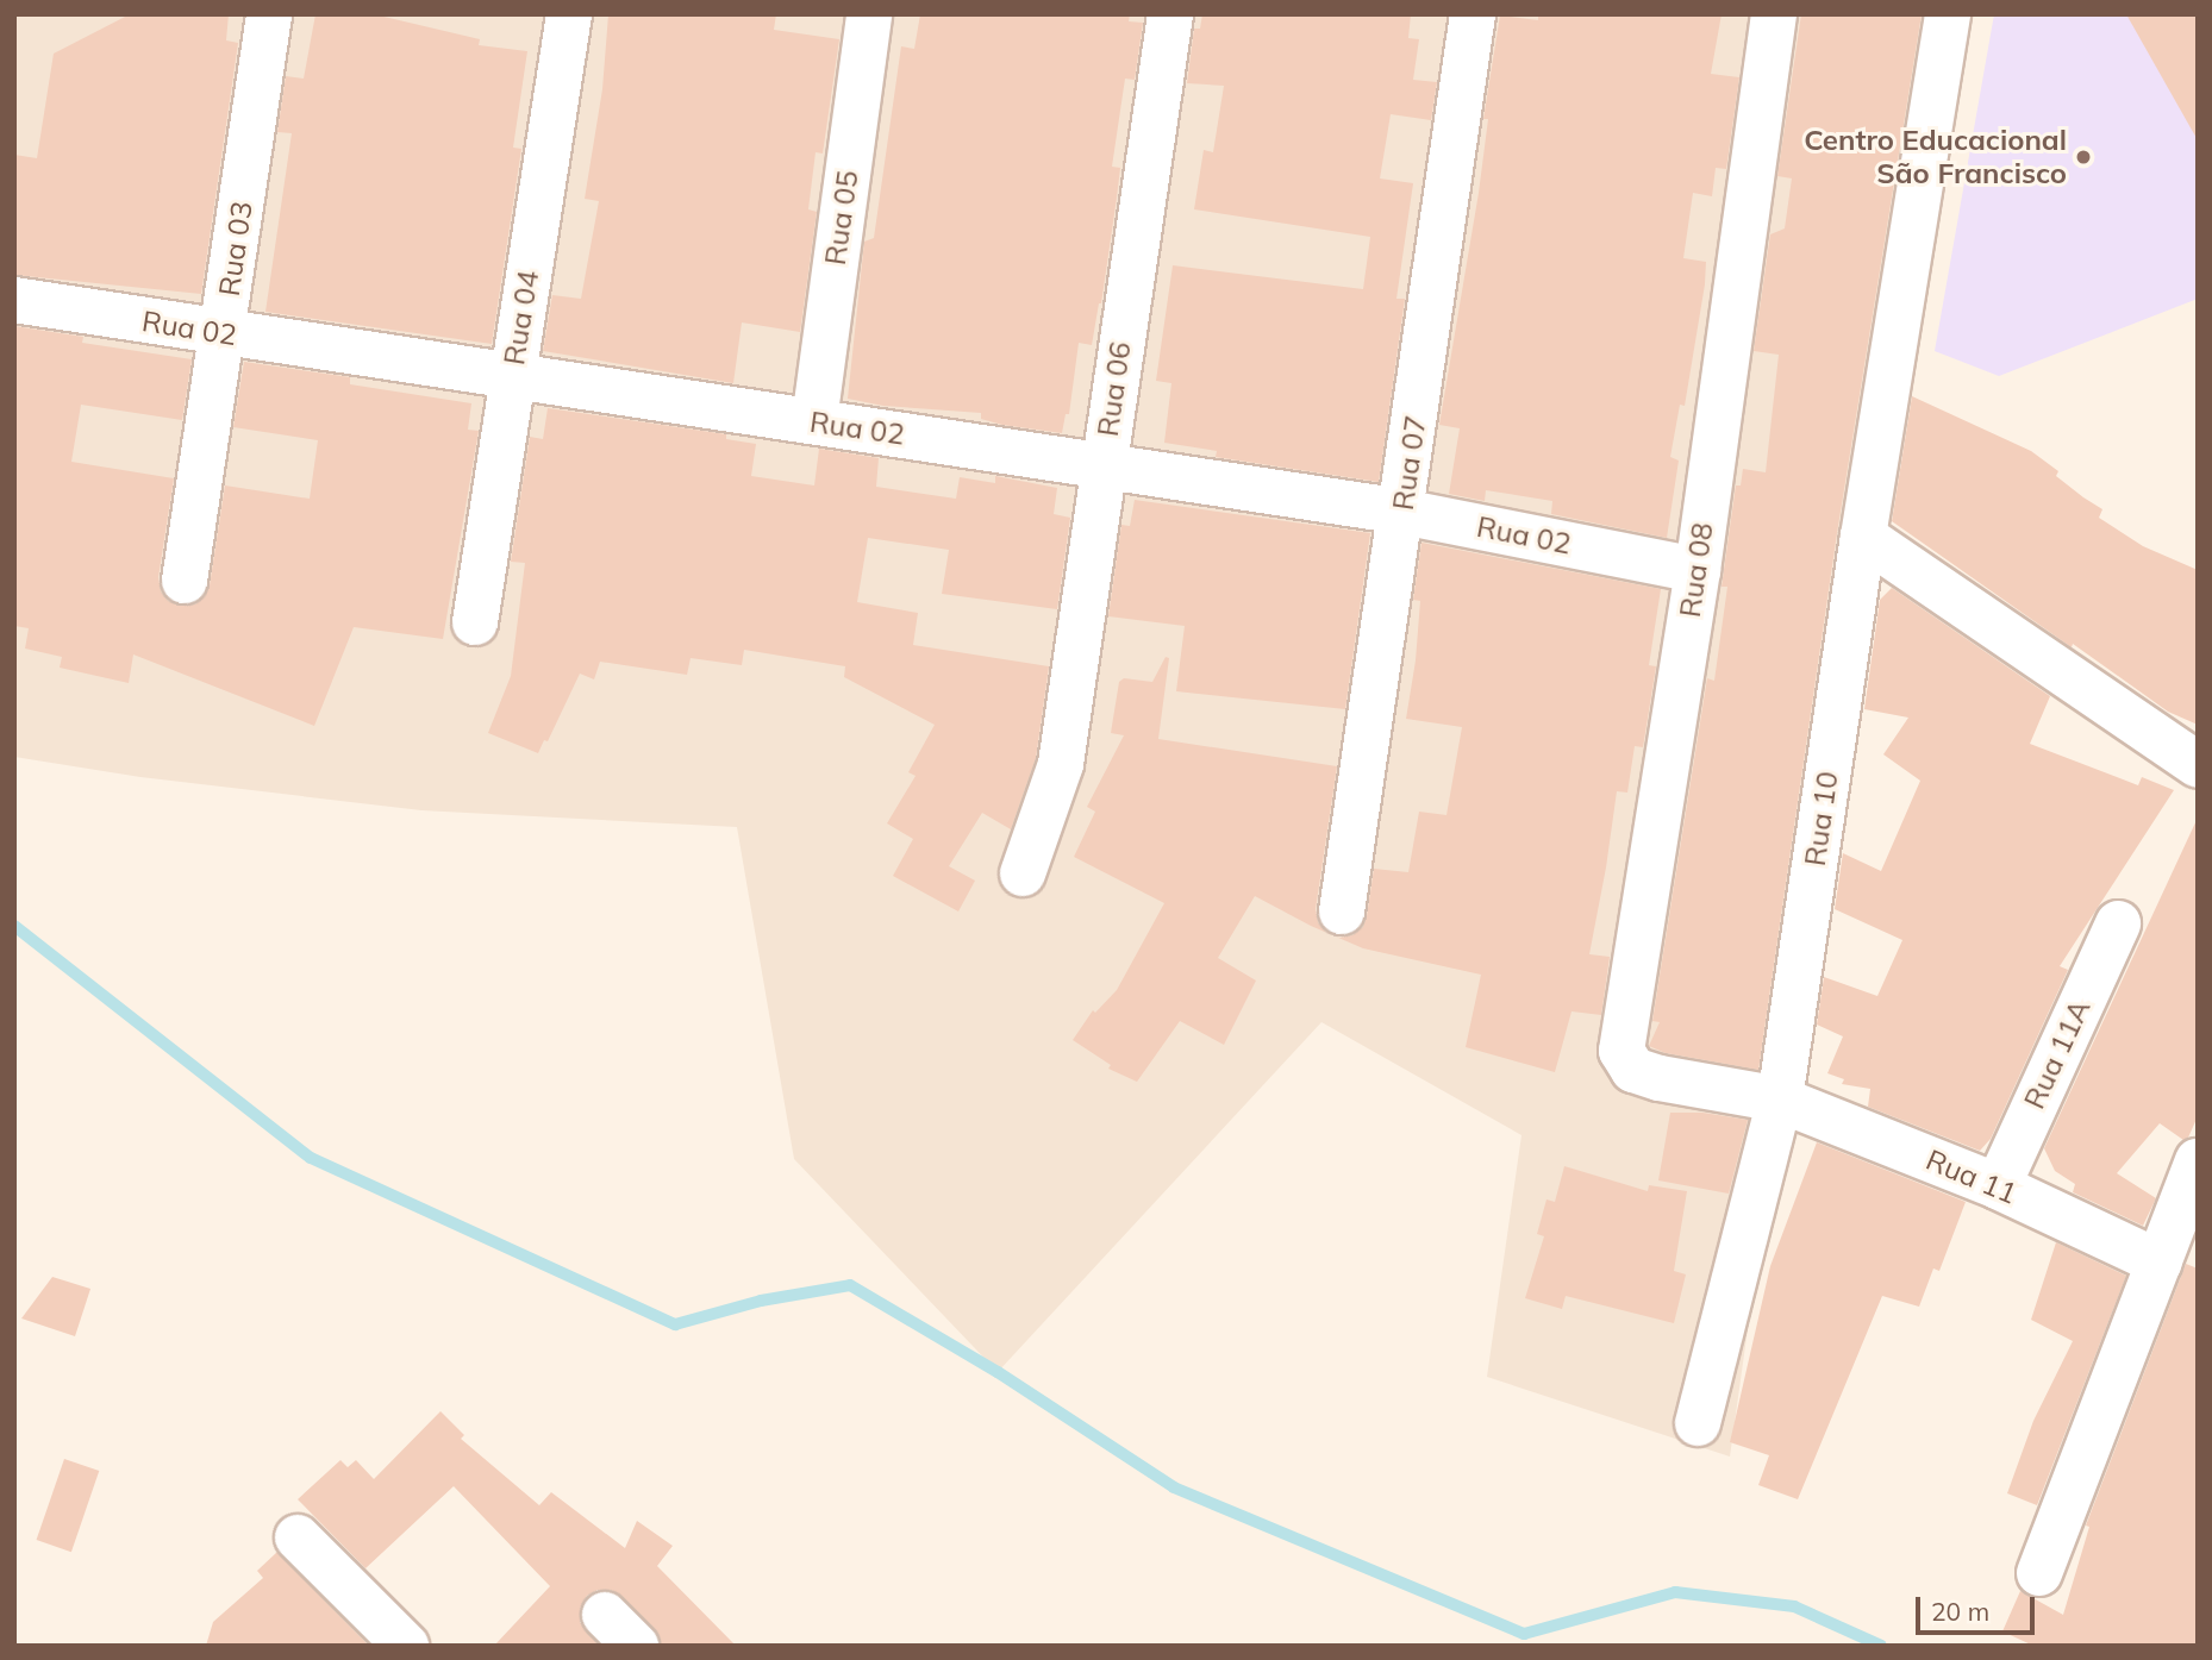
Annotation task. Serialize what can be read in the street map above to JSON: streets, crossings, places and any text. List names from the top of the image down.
{
  "streets": {
    "street": [
      "Rua 05",
      "Rua 03",
      "Rua 04",
      "Rua 02",
      "Rua 06",
      "Rua 07",
      "Rua 08",
      "Rua 10",
      "Rua 11A",
      "Rua 11"
    ]
  },
  "crossings": [
    ["Rua 05", "Rua 02"],
    ["Rua 03", "Rua 02"],
    ["Rua 04", "Rua 02"],
    ["Rua 02", "Rua 06"],
    ["Rua 02", "Rua 07"],
    ["Rua 02", "Rua 08"],
    ["Rua 08", "Rua 11"],
    ["Rua 10", "Rua 11"],
    ["Rua 11A", "Rua 11"]
  ],
  "places": ["Centro Educacional São Francisco"],
  "scale_bar": "20 m"
}
